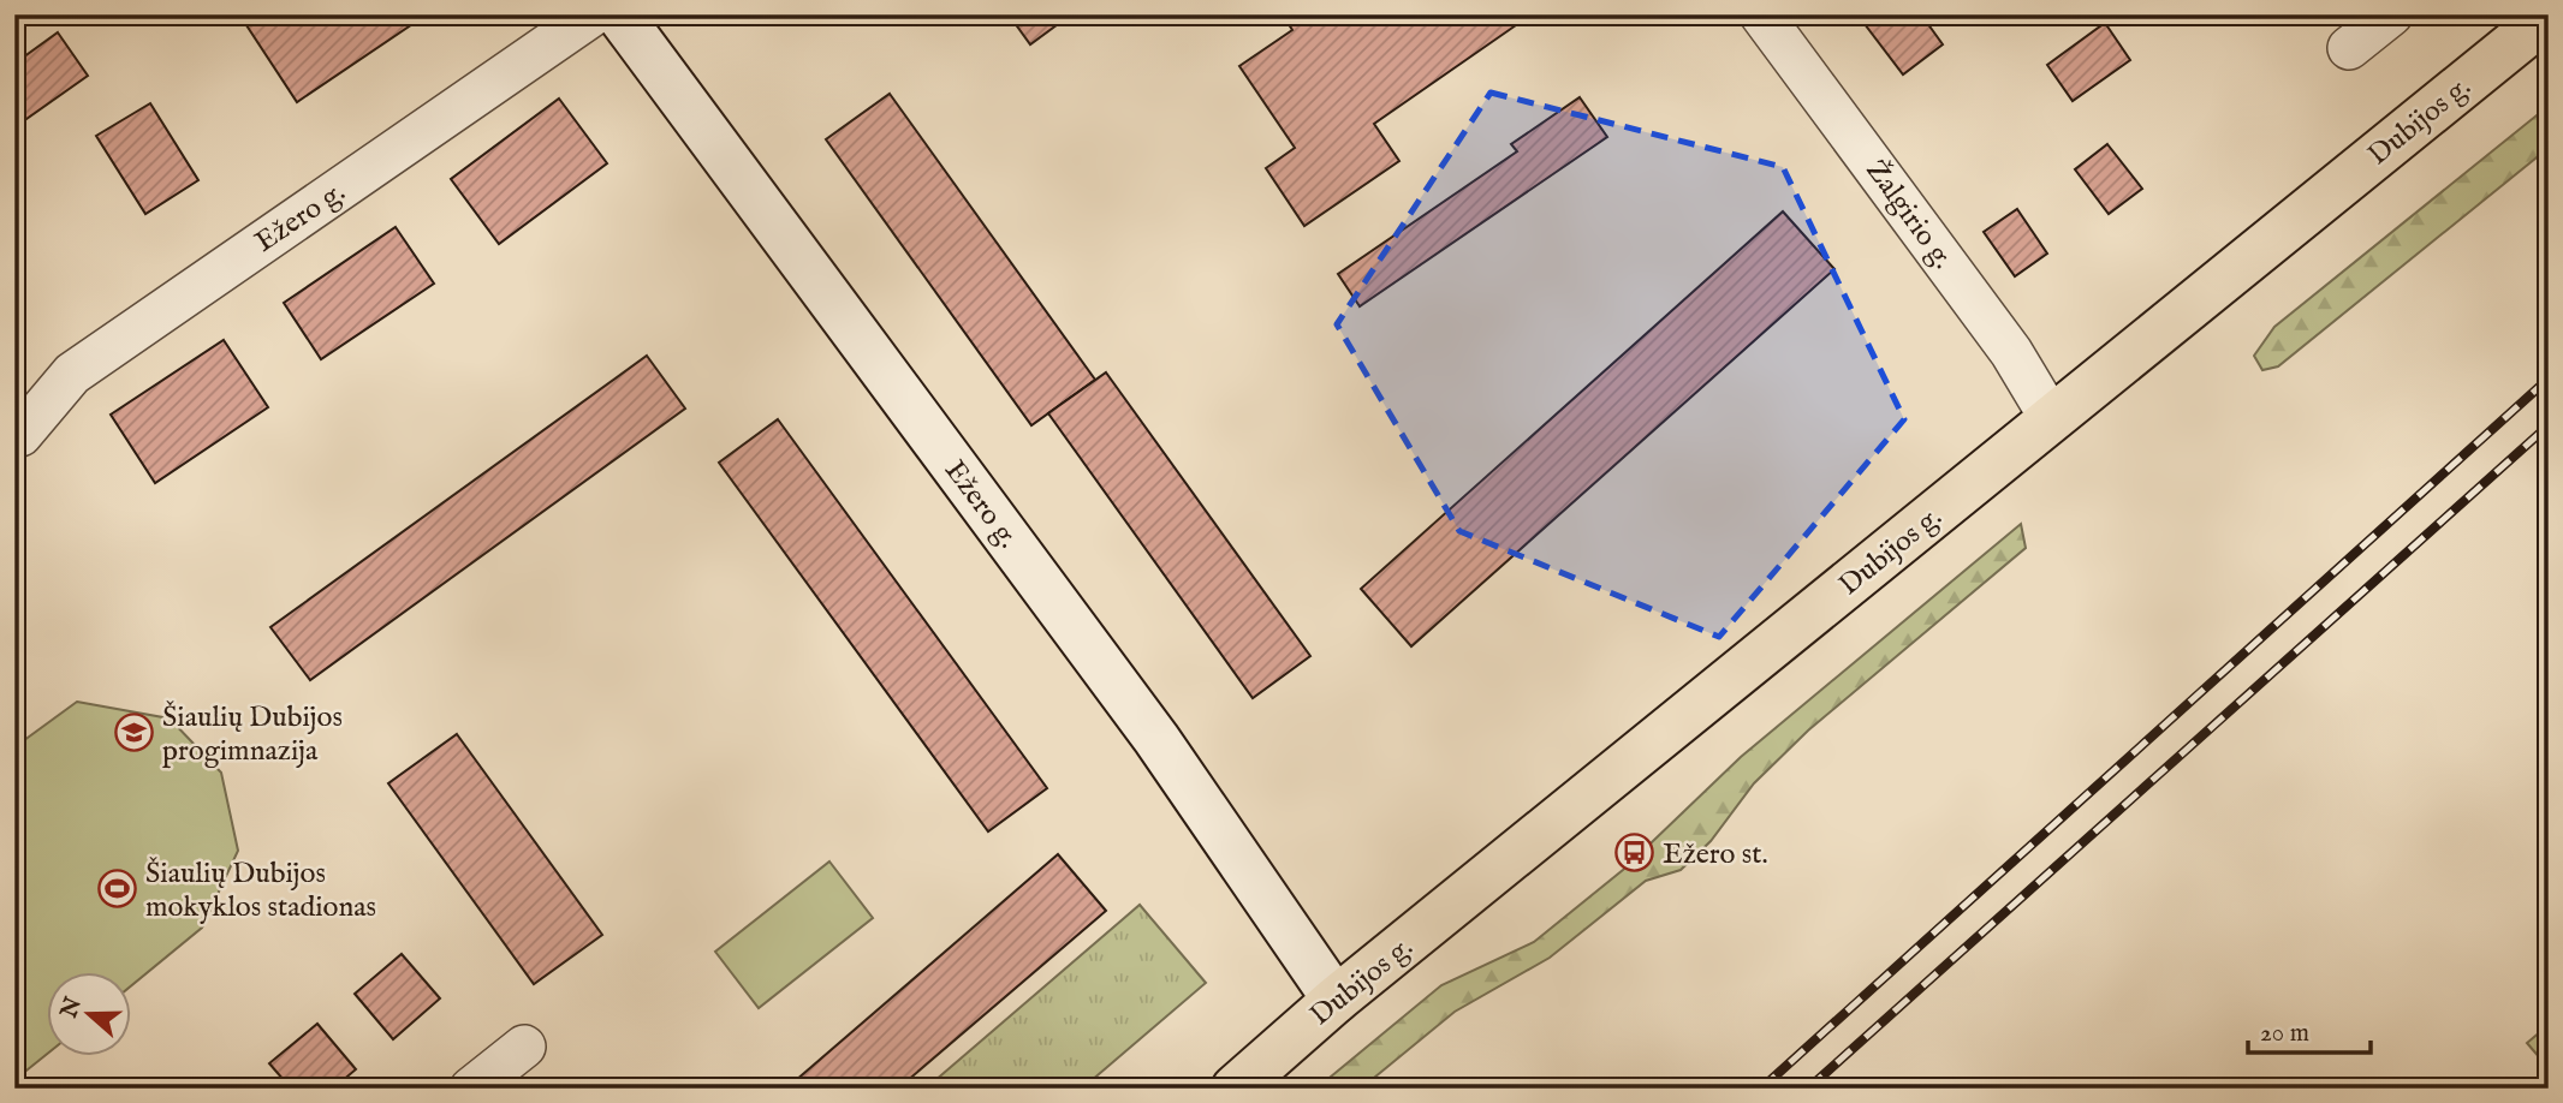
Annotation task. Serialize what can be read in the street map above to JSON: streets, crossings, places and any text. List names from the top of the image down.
{
  "streets": {
    "main road": ["Dubijos g.", "Ežero g."],
    "street": ["Žalgirio g."]
  },
  "crossings": [
    ["Dubijos g.", "Žalgirio g."],
    ["Dubijos g.", "Ežero g."]
  ],
  "places": {
    "school or university": ["Šiaulių Dubijos progimnazija"],
    "bus stop": ["Ežero st."],
    "sports": ["Šiaulių Dubijos mokyklos stadionas"]
  },
  "scale_bar": "20 m",
  "north": "left"
}
